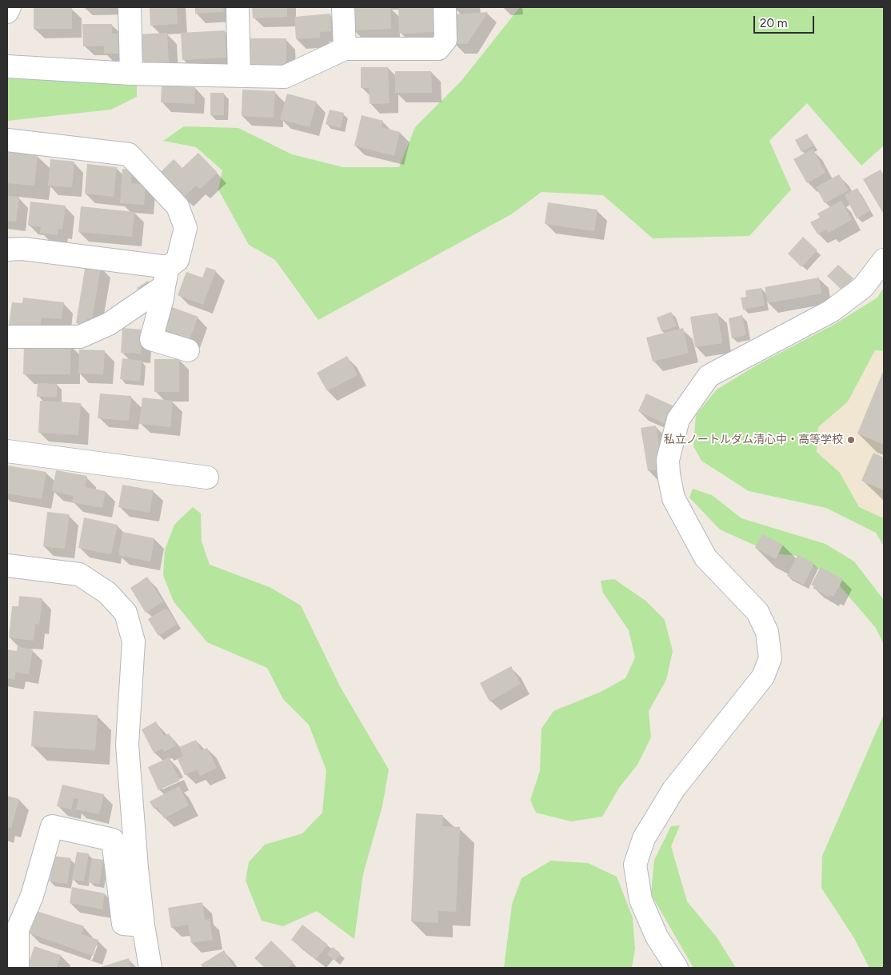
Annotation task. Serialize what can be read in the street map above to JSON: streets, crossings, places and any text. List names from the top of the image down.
{
  "places": ["私立ノートルダム清心中・高等学校"],
  "scale_bar": "20 m"
}
